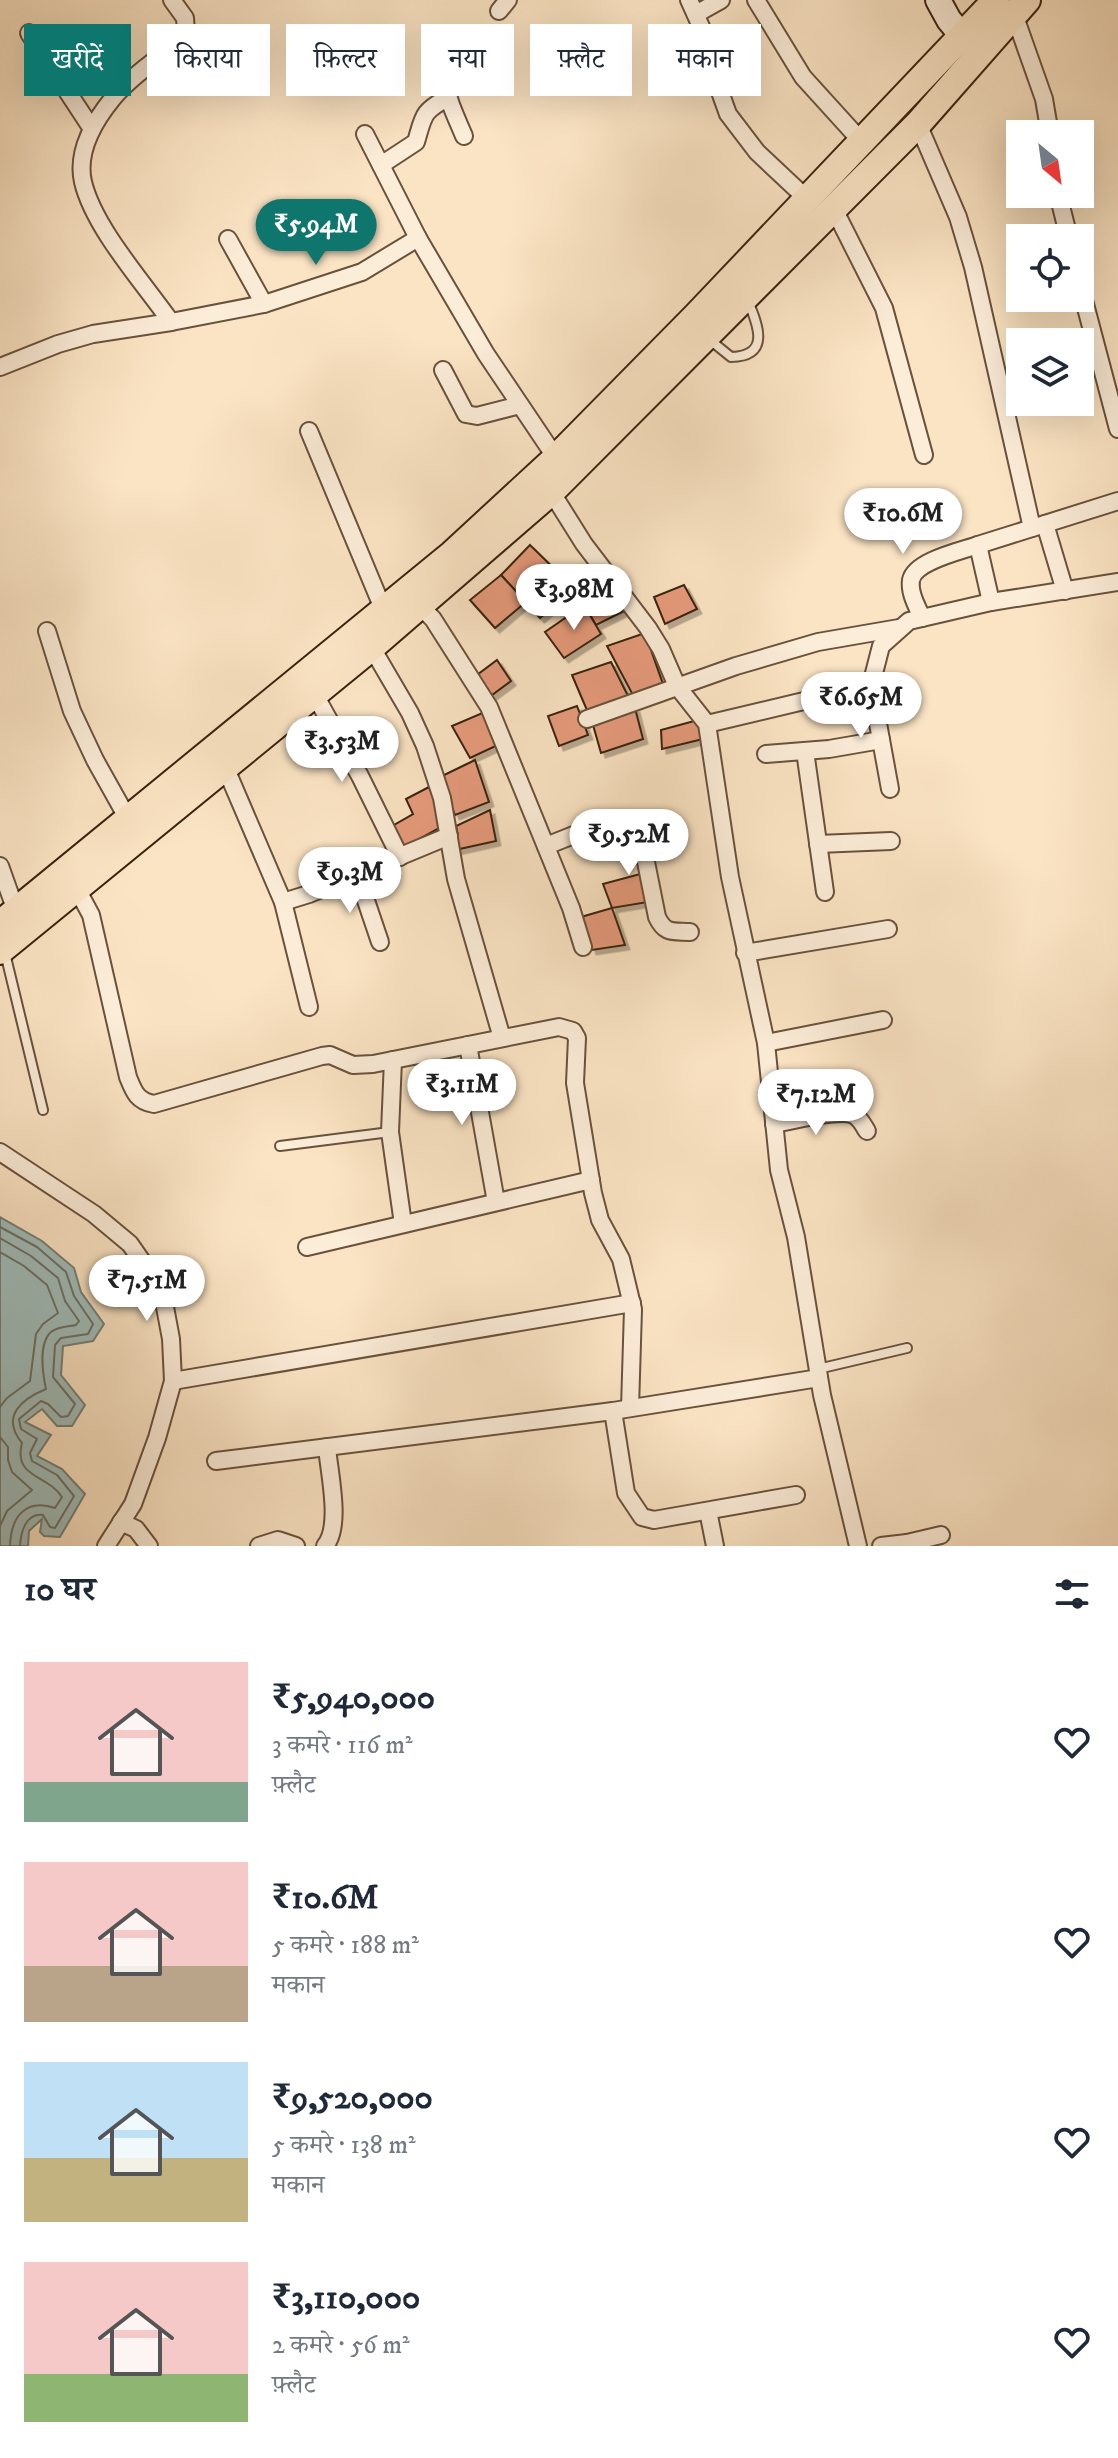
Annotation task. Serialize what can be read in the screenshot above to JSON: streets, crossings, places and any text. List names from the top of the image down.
{
  "north": "bottom right",
  "page": {
    "chip": [
      "खरीदें",
      "किराया",
      "फ़िल्टर",
      "नया",
      "फ़्लैट",
      "मकान"
    ],
    "price": [
      "₹5.94M",
      "₹10.6M",
      "₹3.98M",
      "₹6.65M",
      "₹3.53M",
      "₹9.52M",
      "₹9.3M",
      "₹3.11M",
      "₹7.12M",
      "₹7.51M"
    ],
    "heading": "10 घर",
    "list": [
      {
        "name": "₹5,940,000",
        "note": "3 कमरे · 116 m² · फ़्लैट"
      },
      {
        "name": "₹10.6M",
        "note": "5 कमरे · 188 m² · मकान"
      },
      {
        "name": "₹9,520,000",
        "note": "5 कमरे · 138 m² · मकान"
      },
      {
        "name": "₹3,110,000",
        "note": "2 कमरे · 56 m² · फ़्लैट"
      }
    ]
  }
}
